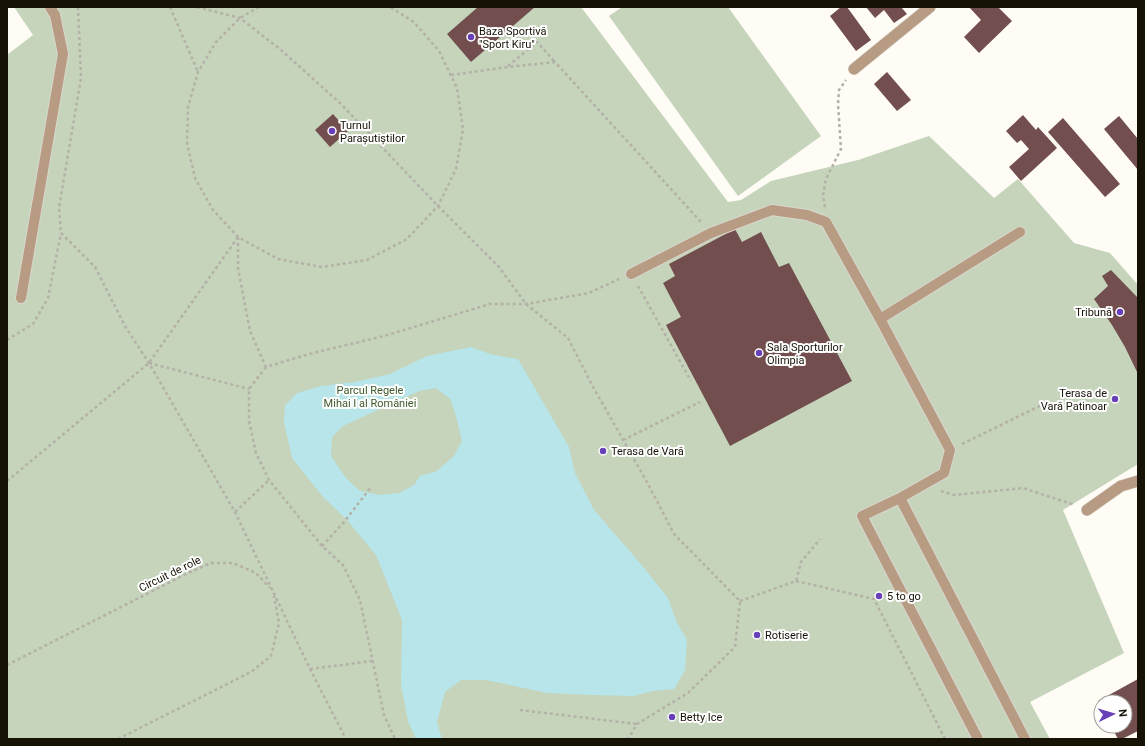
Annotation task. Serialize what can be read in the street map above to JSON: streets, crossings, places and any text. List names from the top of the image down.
{
  "streets": {
    "path": ["Circuit de role"]
  },
  "parks": ["Parcul Regele Mihai I al României"],
  "places": [
    "Baza Sportivă \"Sport Kiru\"",
    "Turnul Parașutiștilor",
    "Tribună",
    "Sala Sporturilor Olimpia",
    "Terasa de Vară Patinoar",
    "Terasa de Vară",
    "5 to go",
    "Rotiserie",
    "Betty Ice"
  ],
  "north": "right"
}
